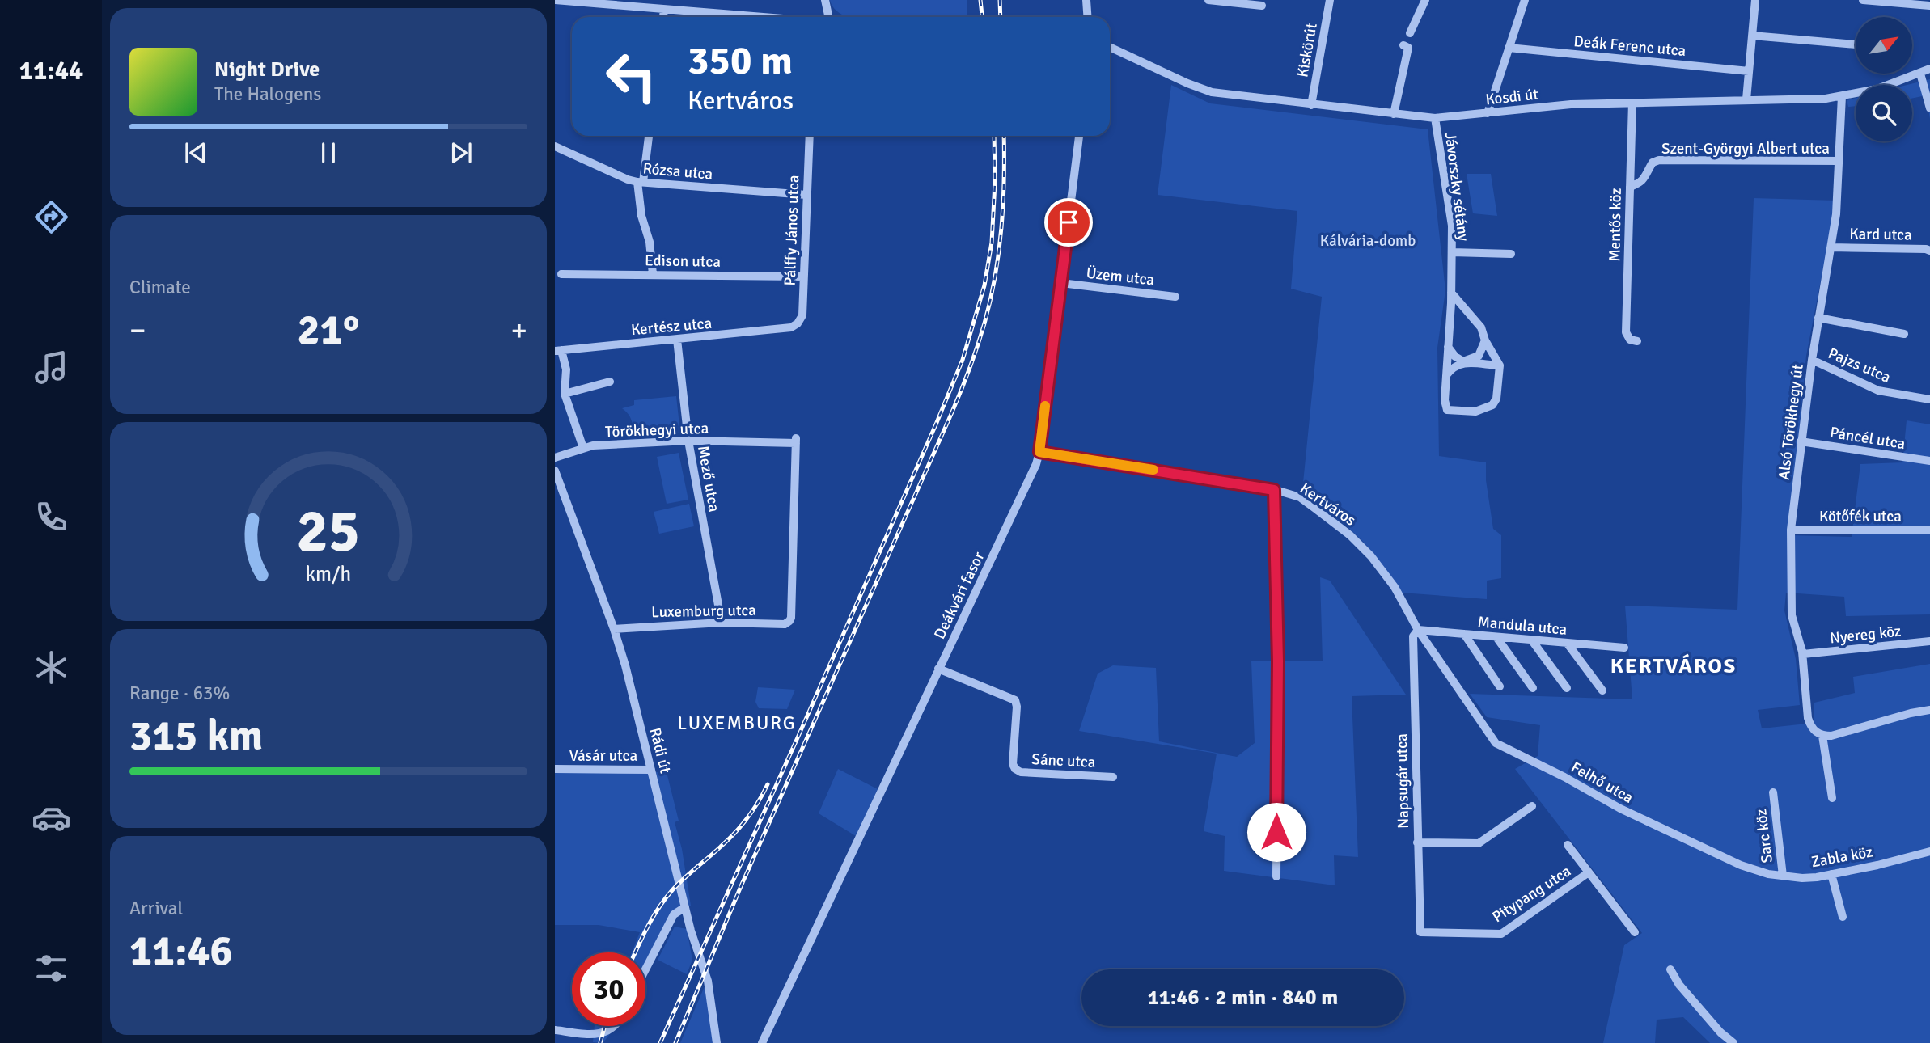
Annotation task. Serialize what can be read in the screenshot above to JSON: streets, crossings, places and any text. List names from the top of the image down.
{
  "streets": {
    "street": [
      "Deák Ferenc utca",
      "Kiskörút",
      "Kosdi út",
      "Szent-Györgyi Albert utca",
      "Rózsa utca",
      "Jávorszky sétány",
      "Mentős köz",
      "Pálffy János utca",
      "Kard utca",
      "Edison utca",
      "Üzem utca",
      "Kertész utca",
      "Pajzs utca",
      "Alsó Törökhegy út",
      "Törökhegyi utca",
      "Páncél utca",
      "Mező utca",
      "Kertváros",
      "Kötőfék utca",
      "Deákvári fasor",
      "Luxemburg utca",
      "Mandula utca",
      "Nyereg köz",
      "Rádi út",
      "Vásár utca",
      "Sánc utca",
      "Napsugár utca",
      "Felhő utca",
      "Sarc köz",
      "Zabla köz",
      "Pitypang utca"
    ]
  },
  "crossings": [
    ["Kiskörút", "Kosdi út"],
    ["Kosdi út", "Jávorszky sétány"],
    ["Kosdi út", "Mentős köz"],
    ["Kosdi út", "Alsó Törökhegy út"],
    ["Szent-Györgyi Albert utca", "Mentős köz"],
    ["Szent-Györgyi Albert utca", "Alsó Törökhegy út"],
    ["Rózsa utca", "Pálffy János utca"],
    ["Pálffy János utca", "Edison utca"],
    ["Pálffy János utca", "Kertész utca"],
    ["Kard utca", "Alsó Törökhegy út"],
    ["Üzem utca", "Deákvári fasor"],
    ["Kertész utca", "Mező utca"],
    ["Pajzs utca", "Alsó Törökhegy út"],
    ["Alsó Törökhegy út", "Páncél utca"],
    ["Alsó Törökhegy út", "Kötőfék utca"],
    ["Alsó Törökhegy út", "Nyereg köz"],
    ["Törökhegyi utca", "Mező utca"],
    ["Törökhegyi utca", "Luxemburg utca"],
    ["Mező utca", "Luxemburg utca"],
    ["Kertváros", "Deákvári fasor"],
    ["Kertváros", "Mandula utca"],
    ["Kertváros", "Napsugár utca"],
    ["Kertváros", "Felhő utca"],
    ["Deákvári fasor", "Sánc utca"],
    ["Luxemburg utca", "Rádi út"],
    ["Mandula utca", "Napsugár utca"],
    ["Rádi út", "Vásár utca"],
    ["Napsugár utca", "Pitypang utca"],
    ["Felhő utca", "Zabla köz"],
    ["Sarc köz", "Zabla köz"]
  ],
  "districts": ["KERTVÁROS", "LUXEMBURG"],
  "parks": ["Kálvária-domb"],
  "north": "top right",
  "page": {
    "tabs": "11:44",
    "turn": ["350 m", "Kertváros"],
    "song": ["Night Drive", "The Halogens"],
    "tile": [
      "Climate",
      ["Range · 63%", "315 km"],
      ["Arrival", "11:46"]
    ],
    "heat": ["−", "21°", "+"],
    "limit": "30",
    "trip": "11:46 · 2 min · 840 m",
    "gauge": ["25", "km/h"]
  }
}
